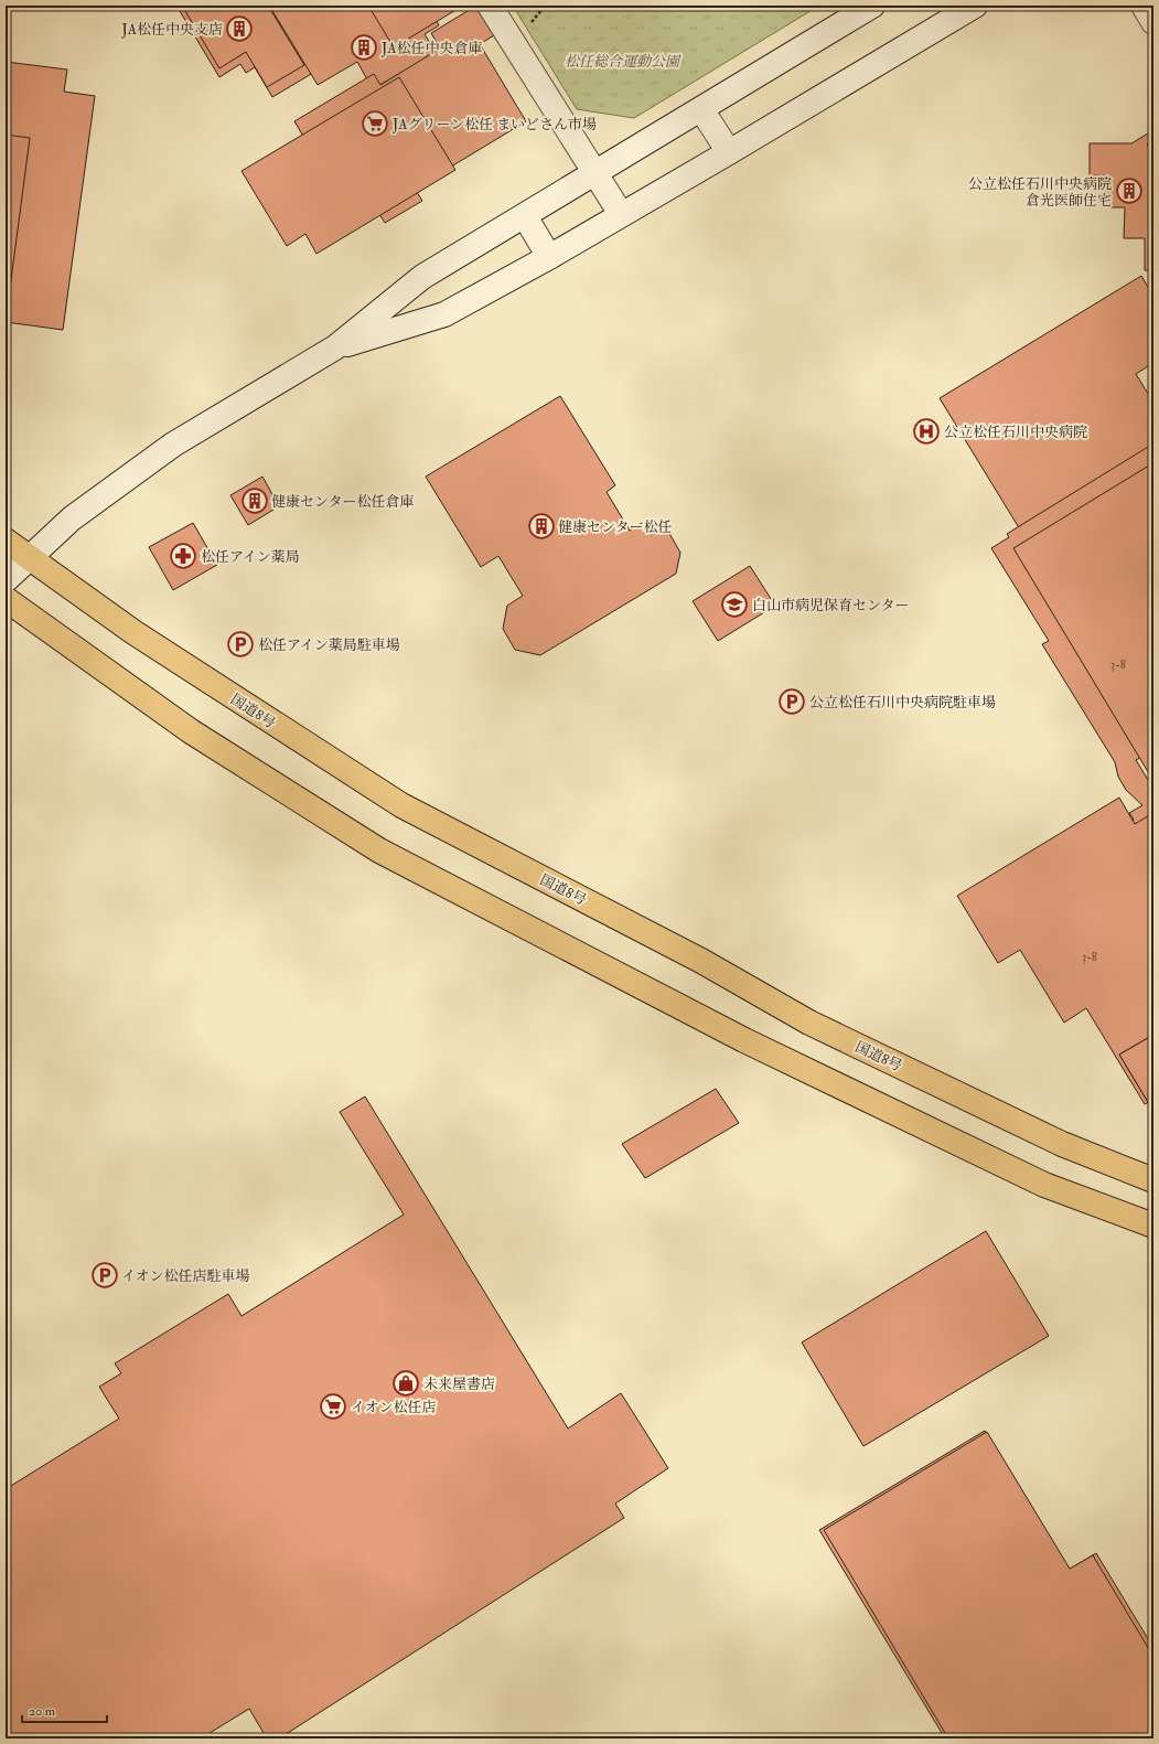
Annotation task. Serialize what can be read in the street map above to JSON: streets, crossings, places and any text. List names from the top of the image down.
{
  "streets": {
    "highway": ["国道8号"]
  },
  "parks": ["松任総合運動公園"],
  "places": {
    "building": [
      "JA松任中央支店",
      "JA松任中央倉庫",
      "公立松任石川中央病院 倉光医師住宅",
      "健康センター松任倉庫",
      "健康センター松任"
    ],
    "supermarket": ["JAグリーン松任 まいどさん市場", "イオン松任店"],
    "hospital": ["公立松任石川中央病院"],
    "pharmacy": ["松任アイン薬局"],
    "school or university": ["白山市病児保育センター"],
    "parking": ["松任アイン薬局駐車場", "公立松任石川中央病院駐車場", "イオン松任店駐車場"],
    "shop": ["未来屋書店"]
  },
  "house_numbers": ["3-8", "3-8"],
  "scale_bar": "20 m"
}
